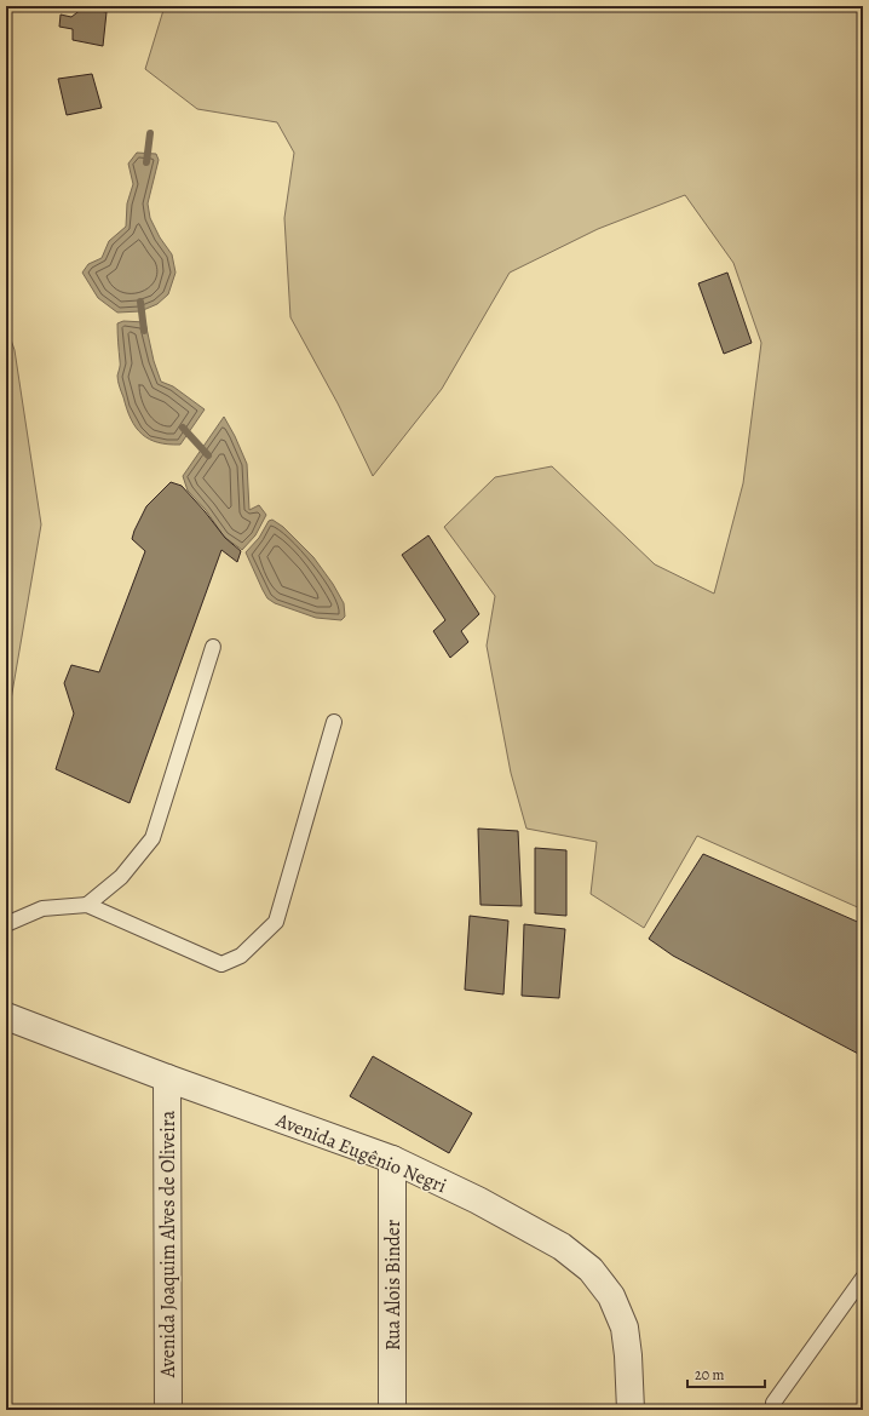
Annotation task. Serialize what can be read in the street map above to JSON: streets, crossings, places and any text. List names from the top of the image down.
{
  "streets": {
    "street": ["Avenida Eugênio Negri", "Avenida Joaquim Alves de Oliveira", "Rua Alois Binder"]
  },
  "crossings": [
    ["Avenida Eugênio Negri", "Avenida Joaquim Alves de Oliveira"],
    ["Avenida Eugênio Negri", "Rua Alois Binder"]
  ],
  "scale_bar": "20 m"
}
